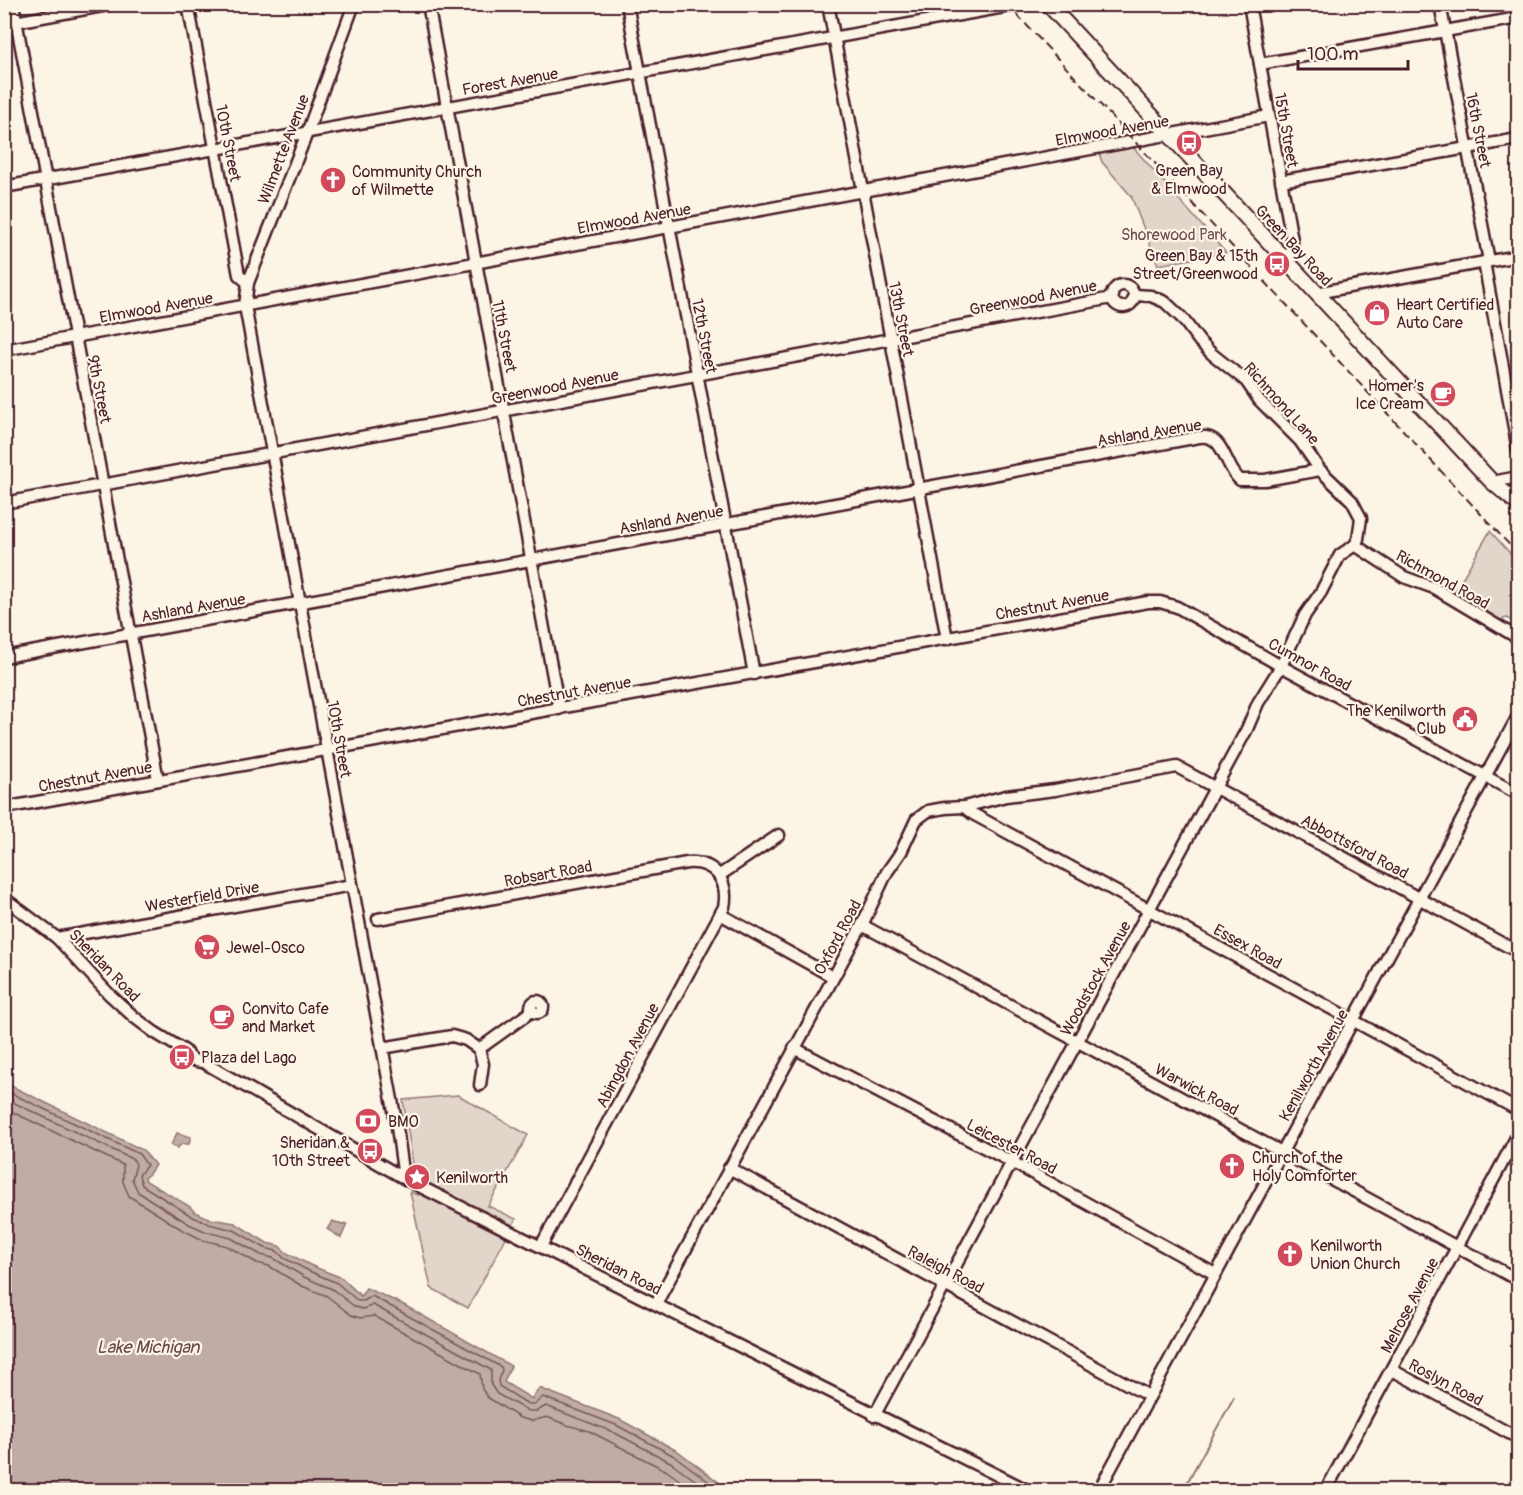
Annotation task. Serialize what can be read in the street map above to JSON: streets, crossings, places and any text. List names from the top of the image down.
{
  "streets": {
    "main road": ["Green Bay Road"],
    "street": [
      "Forest Avenue",
      "Elmwood Avenue",
      "15th Street",
      "16th Street",
      "10th Street",
      "Wilmette Avenue",
      "Greenwood Avenue",
      "13th Street",
      "11th Street",
      "12th Street",
      "9th Street",
      "Richmond Lane",
      "Ashland Avenue",
      "Richmond Road",
      "Chestnut Avenue",
      "Cumnor Road",
      "Abbottsford Road",
      "Robsart Road",
      "Westerfield Drive",
      "Oxford Road",
      "Essex Road",
      "Sheridan Road",
      "Woodstock Avenue",
      "Abingdon Avenue",
      "Kenilworth Avenue",
      "Warwick Road",
      "Leicester Road",
      "Raleigh Road",
      "Melrose Avenue",
      "Roslyn Road"
    ]
  },
  "crossings": [
    ["Forest Avenue", "10th Street"],
    ["Forest Avenue", "Wilmette Avenue"],
    ["Forest Avenue", "13th Street"],
    ["Forest Avenue", "11th Street"],
    ["Forest Avenue", "12th Street"],
    ["Forest Avenue", "9th Street"],
    ["Elmwood Avenue", "15th Street"],
    ["Elmwood Avenue", "10th Street"],
    ["Elmwood Avenue", "Wilmette Avenue"],
    ["Elmwood Avenue", "Green Bay Road"],
    ["Elmwood Avenue", "13th Street"],
    ["Elmwood Avenue", "11th Street"],
    ["Elmwood Avenue", "12th Street"],
    ["Elmwood Avenue", "9th Street"],
    ["15th Street", "Green Bay Road"],
    ["10th Street", "Wilmette Avenue"],
    ["10th Street", "Greenwood Avenue"],
    ["10th Street", "Ashland Avenue"],
    ["10th Street", "Chestnut Avenue"],
    ["10th Street", "Westerfield Drive"],
    ["10th Street", "Sheridan Road"],
    ["Greenwood Avenue", "13th Street"],
    ["Greenwood Avenue", "11th Street"],
    ["Greenwood Avenue", "12th Street"],
    ["Greenwood Avenue", "9th Street"],
    ["Greenwood Avenue", "Richmond Lane"],
    ["13th Street", "Ashland Avenue"],
    ["13th Street", "Chestnut Avenue"],
    ["11th Street", "Ashland Avenue"],
    ["11th Street", "Chestnut Avenue"],
    ["12th Street", "Ashland Avenue"],
    ["12th Street", "Chestnut Avenue"],
    ["9th Street", "Ashland Avenue"],
    ["9th Street", "Chestnut Avenue"],
    ["Richmond Lane", "Ashland Avenue"],
    ["Richmond Lane", "Richmond Road"],
    ["Richmond Lane", "Woodstock Avenue"],
    ["Richmond Road", "Woodstock Avenue"],
    ["Chestnut Avenue", "Cumnor Road"],
    ["Cumnor Road", "Woodstock Avenue"],
    ["Cumnor Road", "Kenilworth Avenue"],
    ["Abbottsford Road", "Oxford Road"],
    ["Abbottsford Road", "Woodstock Avenue"],
    ["Abbottsford Road", "Kenilworth Avenue"],
    ["Robsart Road", "Abingdon Avenue"],
    ["Westerfield Drive", "Sheridan Road"],
    ["Oxford Road", "Essex Road"],
    ["Oxford Road", "Sheridan Road"],
    ["Oxford Road", "Warwick Road"],
    ["Oxford Road", "Leicester Road"],
    ["Oxford Road", "Raleigh Road"],
    ["Essex Road", "Woodstock Avenue"],
    ["Essex Road", "Kenilworth Avenue"],
    ["Sheridan Road", "Woodstock Avenue"],
    ["Sheridan Road", "Abingdon Avenue"],
    ["Woodstock Avenue", "Warwick Road"],
    ["Woodstock Avenue", "Leicester Road"],
    ["Woodstock Avenue", "Raleigh Road"],
    ["Kenilworth Avenue", "Warwick Road"],
    ["Kenilworth Avenue", "Leicester Road"],
    ["Kenilworth Avenue", "Raleigh Road"],
    ["Warwick Road", "Melrose Avenue"],
    ["Melrose Avenue", "Roslyn Road"]
  ],
  "water": ["Lake Michigan"],
  "parks": ["Shorewood Park"],
  "places": {
    "bus stop": [
      "Green Bay & Elmwood",
      "Green Bay & 15th Street/Greenwood",
      "Plaza del Lago",
      "Sheridan & 10th Street"
    ],
    "church": ["Community Church of Wilmette", "Church of the Holy Comforter", "Kenilworth Union Church"],
    "shop": ["Heart Certified Auto Care"],
    "cafe": ["Homer's Ice Cream", "Convito Cafe and Market"],
    "public building": ["The Kenilworth Club"],
    "supermarket": ["Jewel-Osco"],
    "bank": ["BMO"],
    "place": ["Kenilworth"]
  },
  "scale_bar": "100 m"
}
